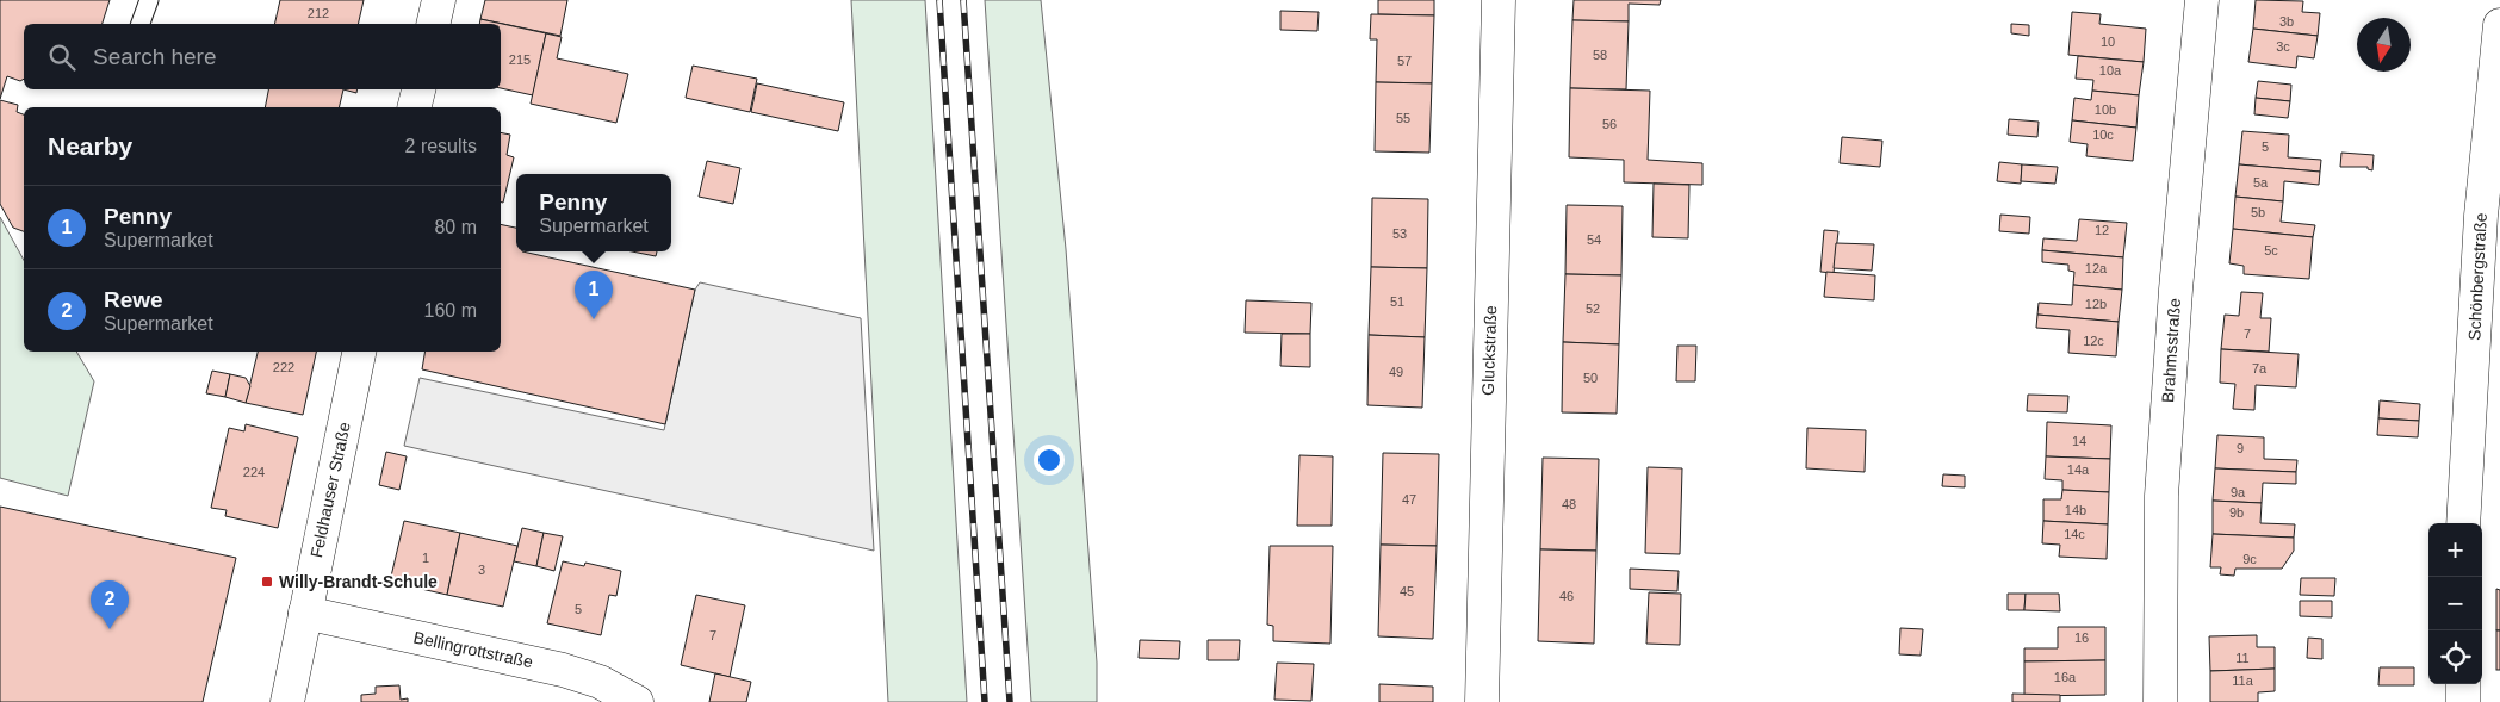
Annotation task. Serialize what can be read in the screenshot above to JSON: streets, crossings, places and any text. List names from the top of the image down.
{
  "streets": {
    "street": [
      "Schönbergstraße",
      "Gluckstraße",
      "Brahmsstraße",
      "Feldhauser Straße",
      "Bellingrottstraße"
    ]
  },
  "crossings": [
    ["Feldhauser Straße", "Bellingrottstraße"]
  ],
  "places": {
    "transit": ["Willy-Brandt-Schule"]
  },
  "house_numbers": [
    "212",
    "3b",
    "10",
    "3c",
    "58",
    "215",
    "57",
    "10a",
    "10b",
    "55",
    "56",
    "10c",
    "5",
    "5a",
    "5b",
    "12",
    "53",
    "54",
    "5c",
    "12a",
    "51",
    "12b",
    "52",
    "7",
    "12c",
    "222",
    "7a",
    "49",
    "50",
    "14",
    "9",
    "14a",
    "224",
    "9a",
    "47",
    "48",
    "14b",
    "9b",
    "14c",
    "1",
    "9c",
    "3",
    "45",
    "46",
    "5",
    "7",
    "16",
    "11",
    "16a",
    "11a"
  ],
  "north": "bottom",
  "page": {
    "search": "Search here",
    "heading": ["Nearby", "2 results"],
    "popup": ["Penny", "Supermarket"],
    "list": [
      {
        "mark": "1",
        "name": "Penny",
        "note": "Supermarket",
        "value": "80 m"
      },
      {
        "mark": "2",
        "name": "Rewe",
        "note": "Supermarket",
        "value": "160 m"
      }
    ],
    "pins": ["1", "2"],
    "map_buttons": ["+", "−"]
  }
}
